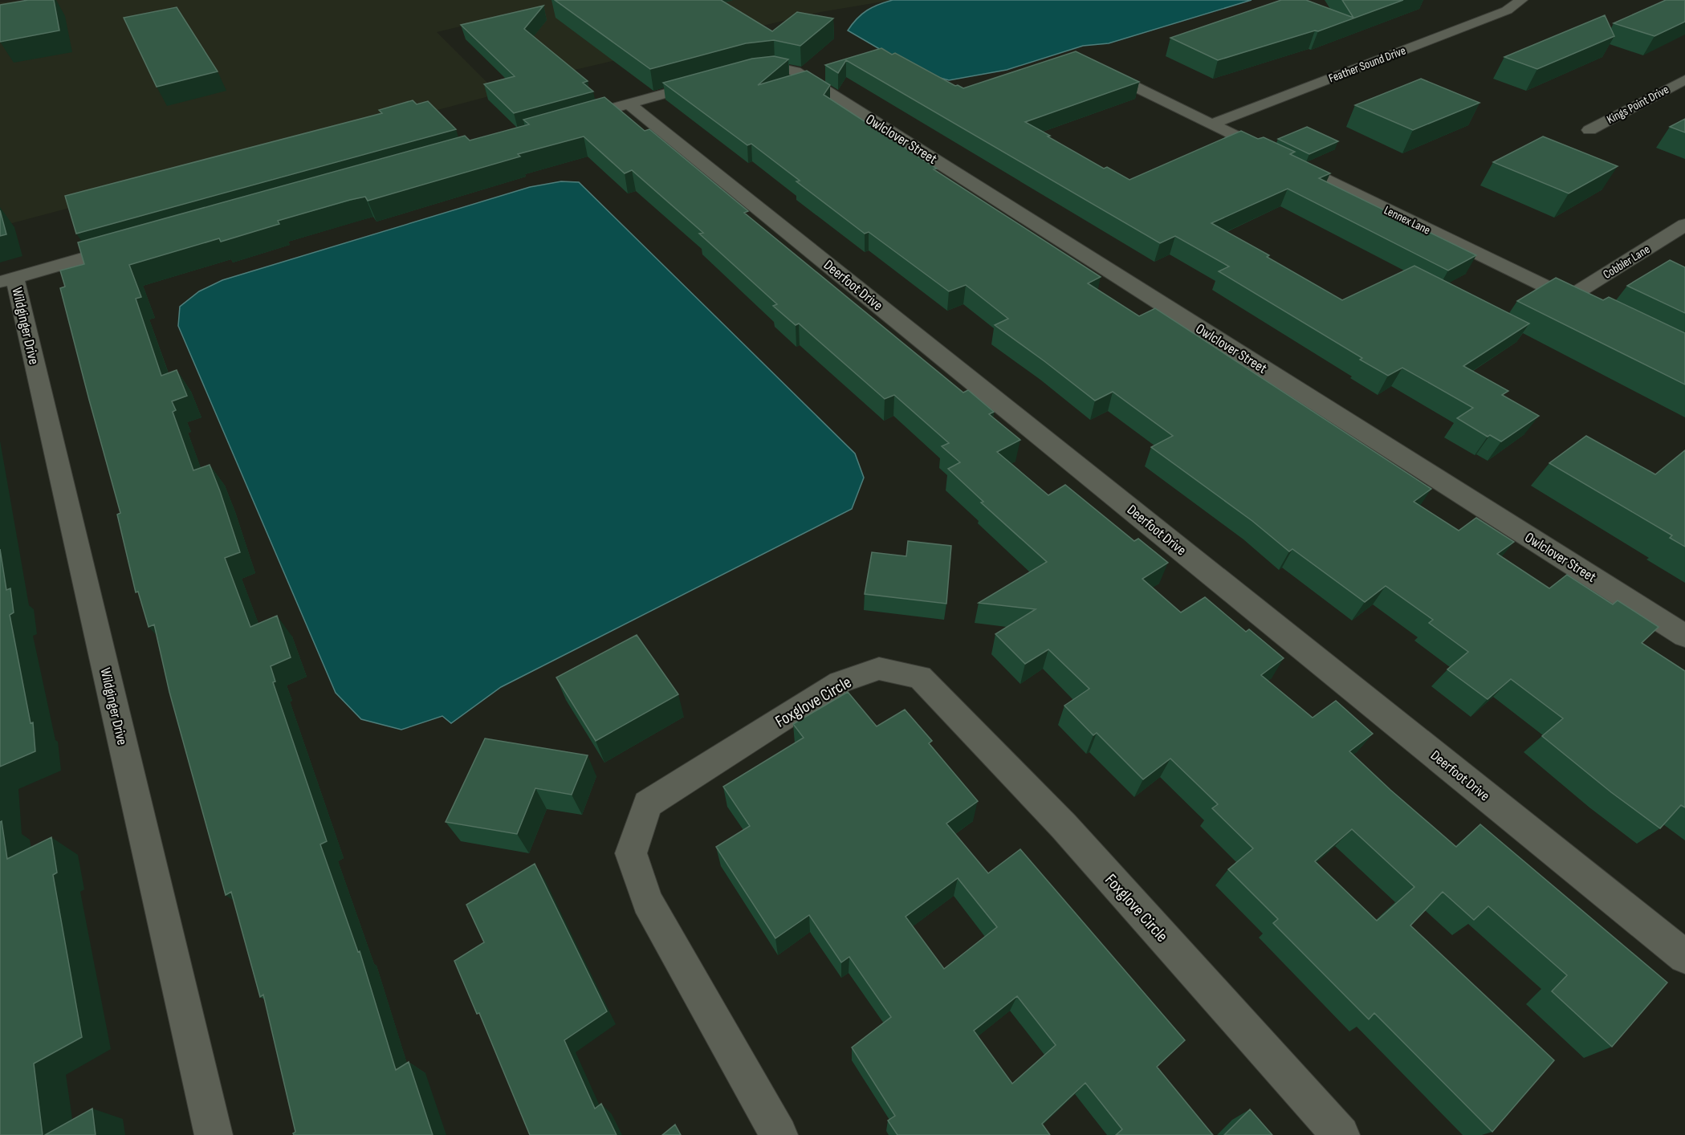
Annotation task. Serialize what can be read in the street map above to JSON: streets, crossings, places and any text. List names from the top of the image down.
{
  "streets": {
    "street": [
      "Feather Sound Drive",
      "Kings Point Drive",
      "Owlclover Street",
      "Lennex Lane",
      "Cobbler Lane",
      "Deerfoot Drive",
      "Wildginger Drive",
      "Foxglove Circle"
    ]
  },
  "crossings": [
    ["Feather Sound Drive", "Lennex Lane"],
    ["Lennex Lane", "Cobbler Lane"]
  ]
}
